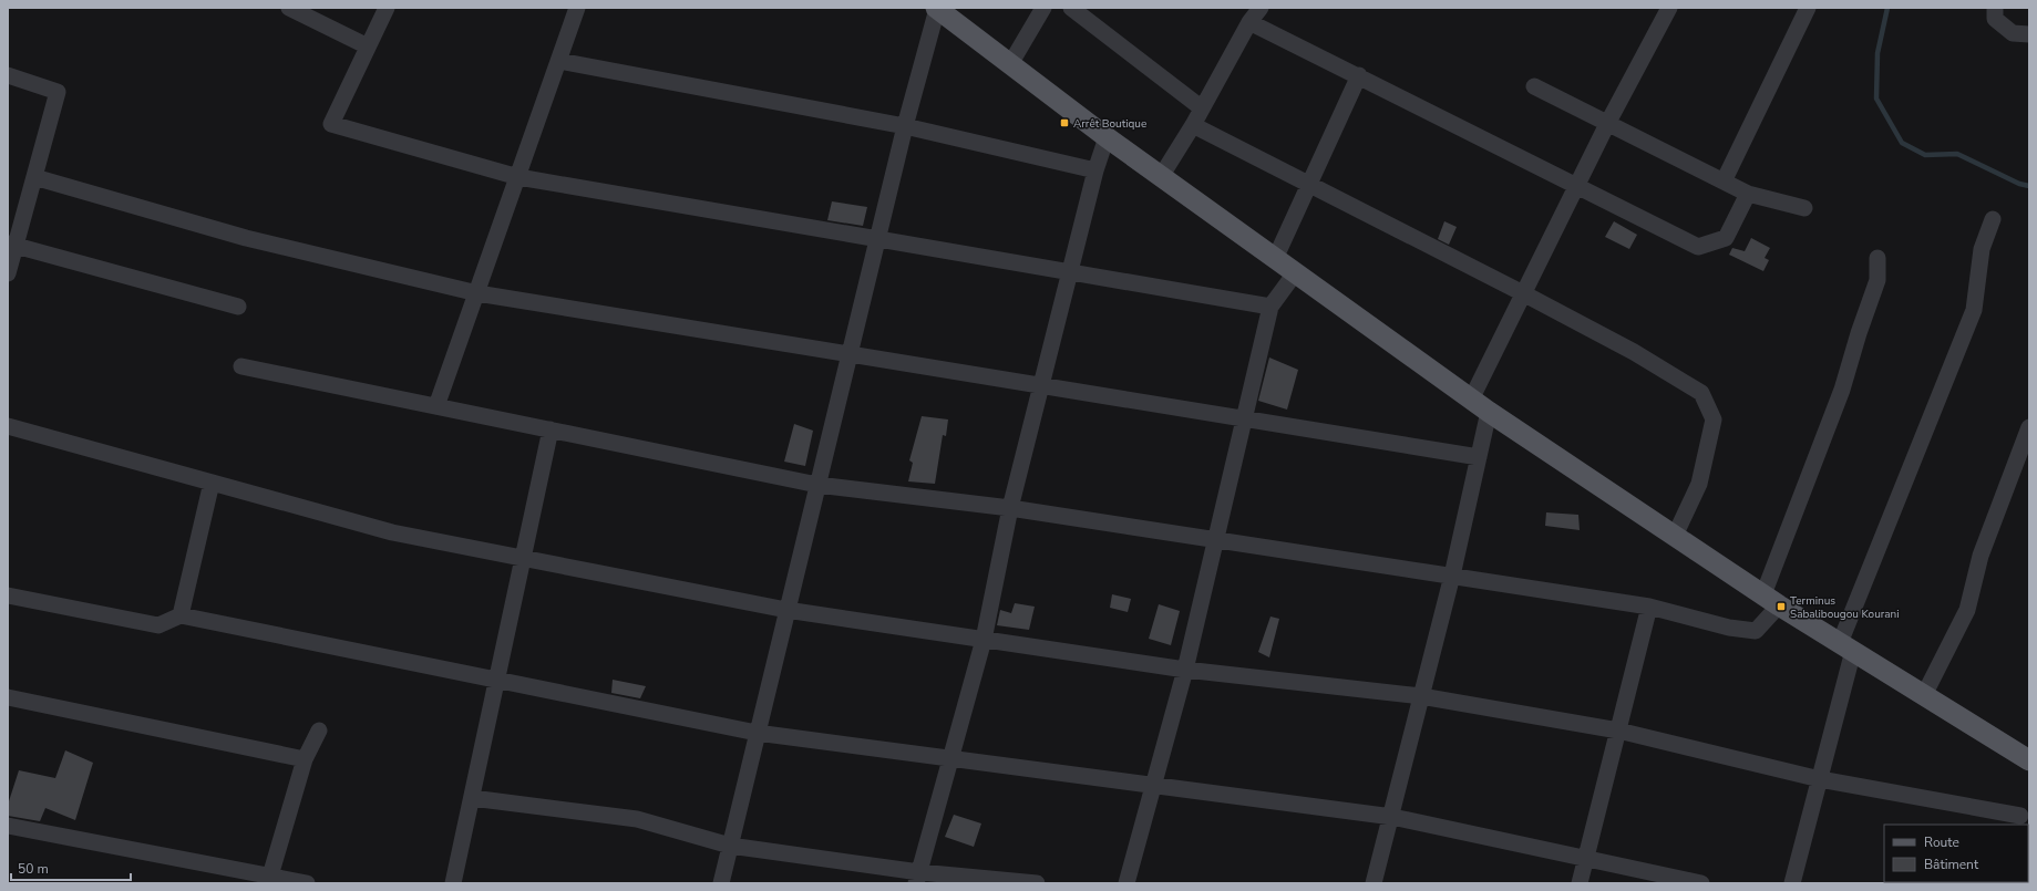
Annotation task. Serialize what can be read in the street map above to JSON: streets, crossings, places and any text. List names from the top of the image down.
{
  "places": {
    "transit": ["Arrêt Boutique", "Terminus Sabalibougou Kourani"]
  },
  "legend": ["Route", "Bâtiment"],
  "scale_bar": "50 m"
}
